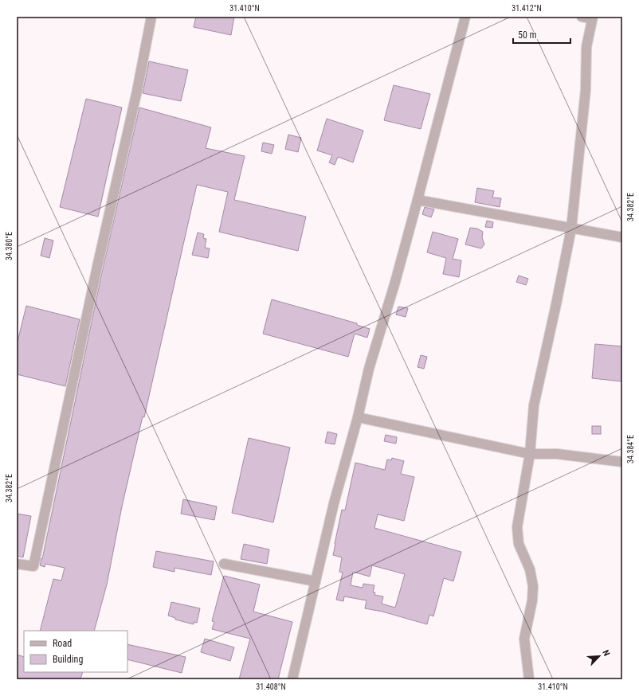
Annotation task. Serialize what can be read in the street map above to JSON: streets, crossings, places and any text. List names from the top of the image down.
{
  "legend": ["Road", "Building"],
  "scale_bar": "50 m",
  "north": "top right",
  "coordinates": [
    "31.410°N",
    "31.412°N",
    "34.382°E",
    "34.380°E",
    "34.384°E",
    "31.408°N"
  ]
}
